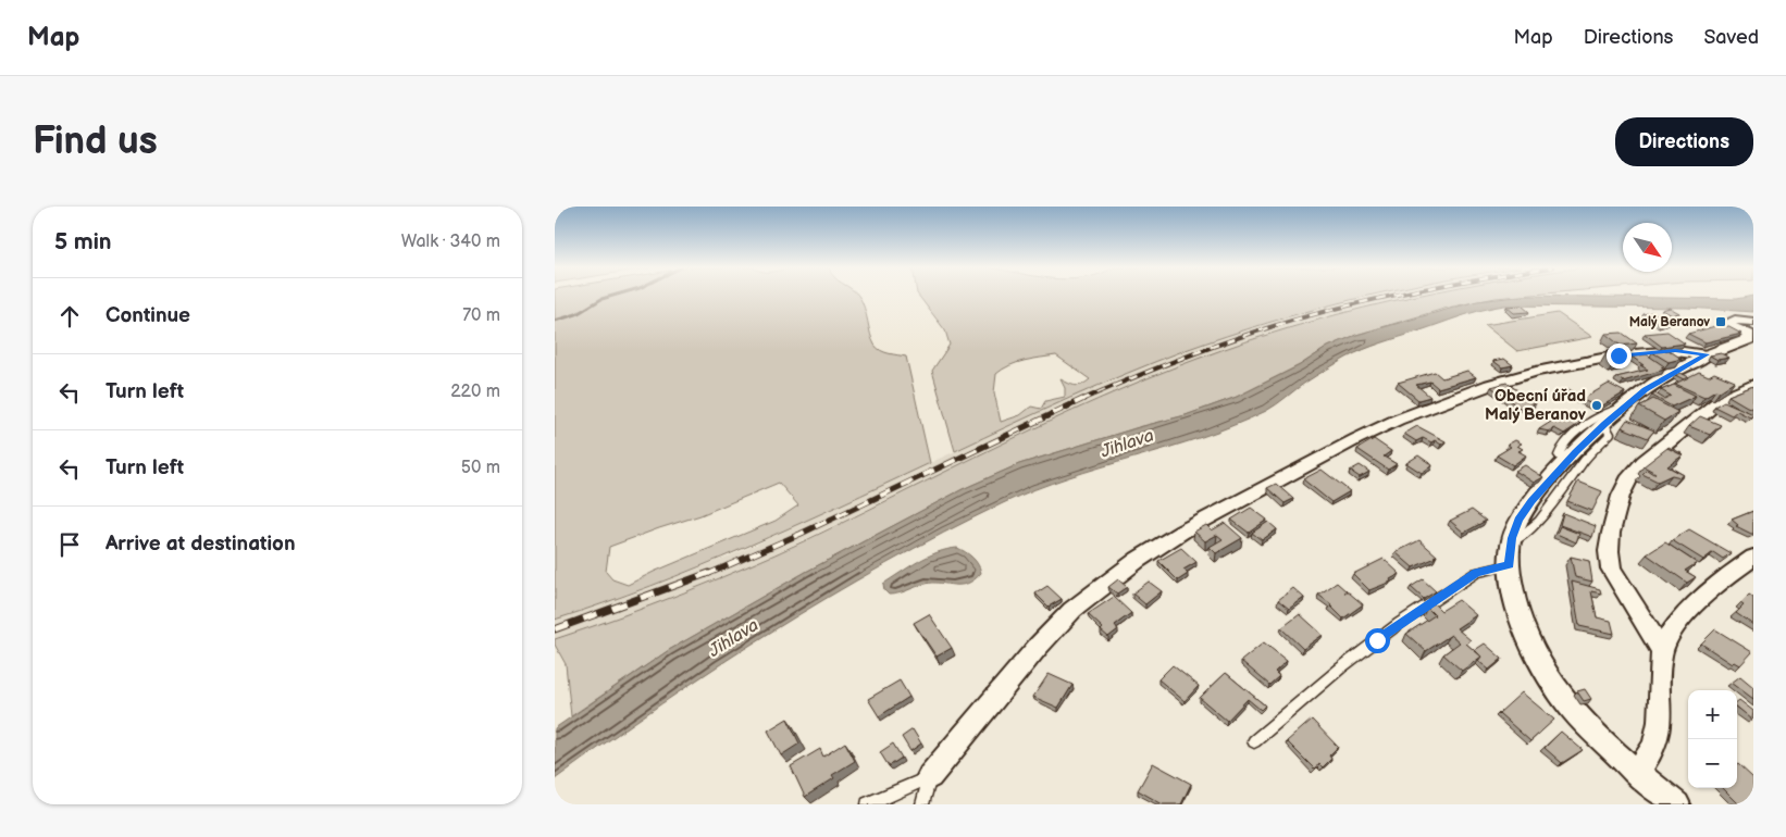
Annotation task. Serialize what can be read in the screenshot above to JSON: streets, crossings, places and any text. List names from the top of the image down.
{
  "water": ["Jihlava"],
  "places": {
    "transit": ["Malý Beranov"],
    "other": ["Obecní úřad Malý Beranov"]
  },
  "north": "bottom right",
  "page": {
    "header": "Map",
    "nav": ["Map", "Directions", "Saved"],
    "buttons": "Directions",
    "title": "Find us",
    "heading": ["5 min", "Walk · 340 m"],
    "list": [
      ["Continue", "70 m"],
      ["Turn left", "220 m"],
      ["Turn left", "50 m"],
      "Arrive at destination"
    ],
    "map_buttons": ["+", "−"]
  }
}
